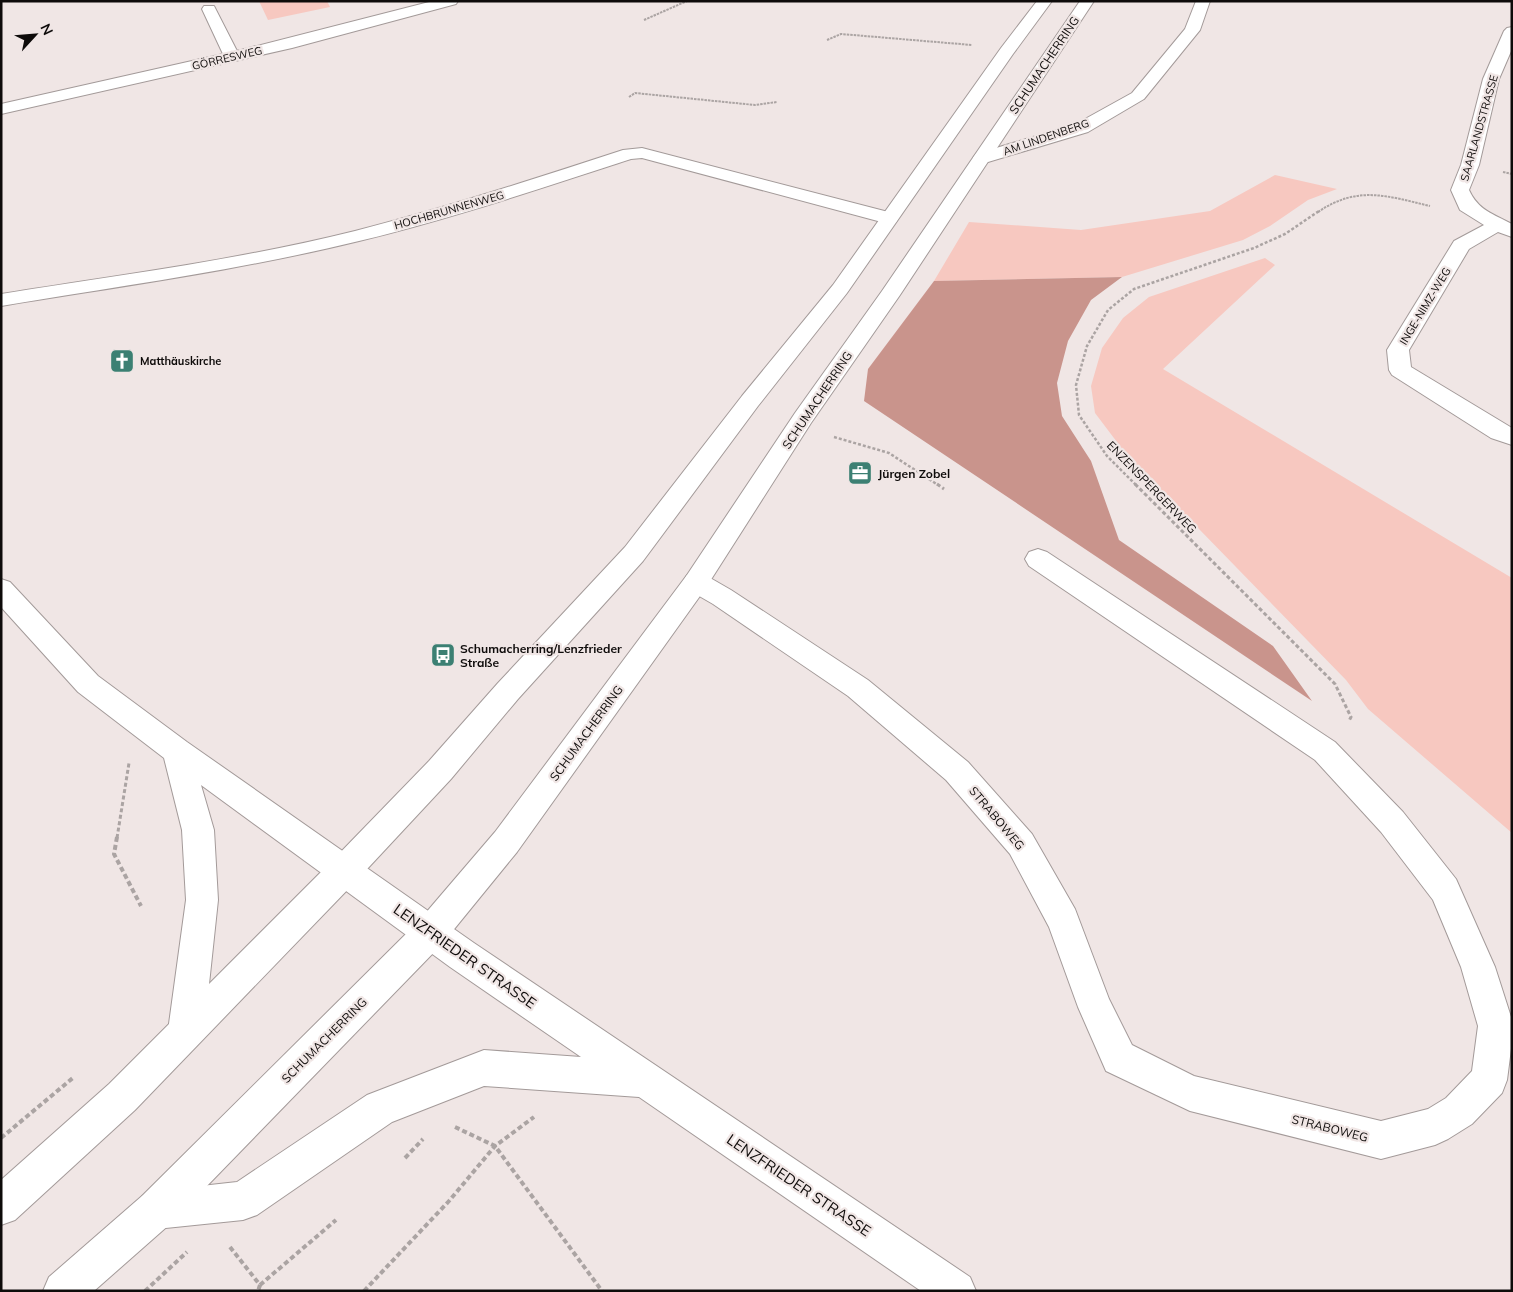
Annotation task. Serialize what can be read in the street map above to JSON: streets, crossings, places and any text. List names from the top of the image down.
{
  "streets": {
    "street": [
      "GÖRRESWEG",
      "SCHUMACHERRING",
      "SAARLANDSTRASSE",
      "AM LINDENBERG",
      "HOCHBRUNNENWEG",
      "INGE-NIMZ-WEG",
      "STRABOWEG",
      "LENZFRIEDER STRASSE"
    ],
    "path": ["ENZENSPERGERWEG"]
  },
  "crossings": [
    ["SCHUMACHERRING", "AM LINDENBERG"],
    ["SCHUMACHERRING", "STRABOWEG"],
    ["SCHUMACHERRING", "LENZFRIEDER STRASSE"],
    ["SAARLANDSTRASSE", "INGE-NIMZ-WEG"],
    ["SAARLANDSTRASSE", "ENZENSPERGERWEG"],
    ["INGE-NIMZ-WEG", "ENZENSPERGERWEG"],
    ["ENZENSPERGERWEG", "STRABOWEG"]
  ],
  "places": {
    "church": ["Matthäuskirche"],
    "office": ["Jürgen Zobel"],
    "bus stop": ["Schumacherring/Lenzfrieder Straße"]
  },
  "north": "top right"
}
